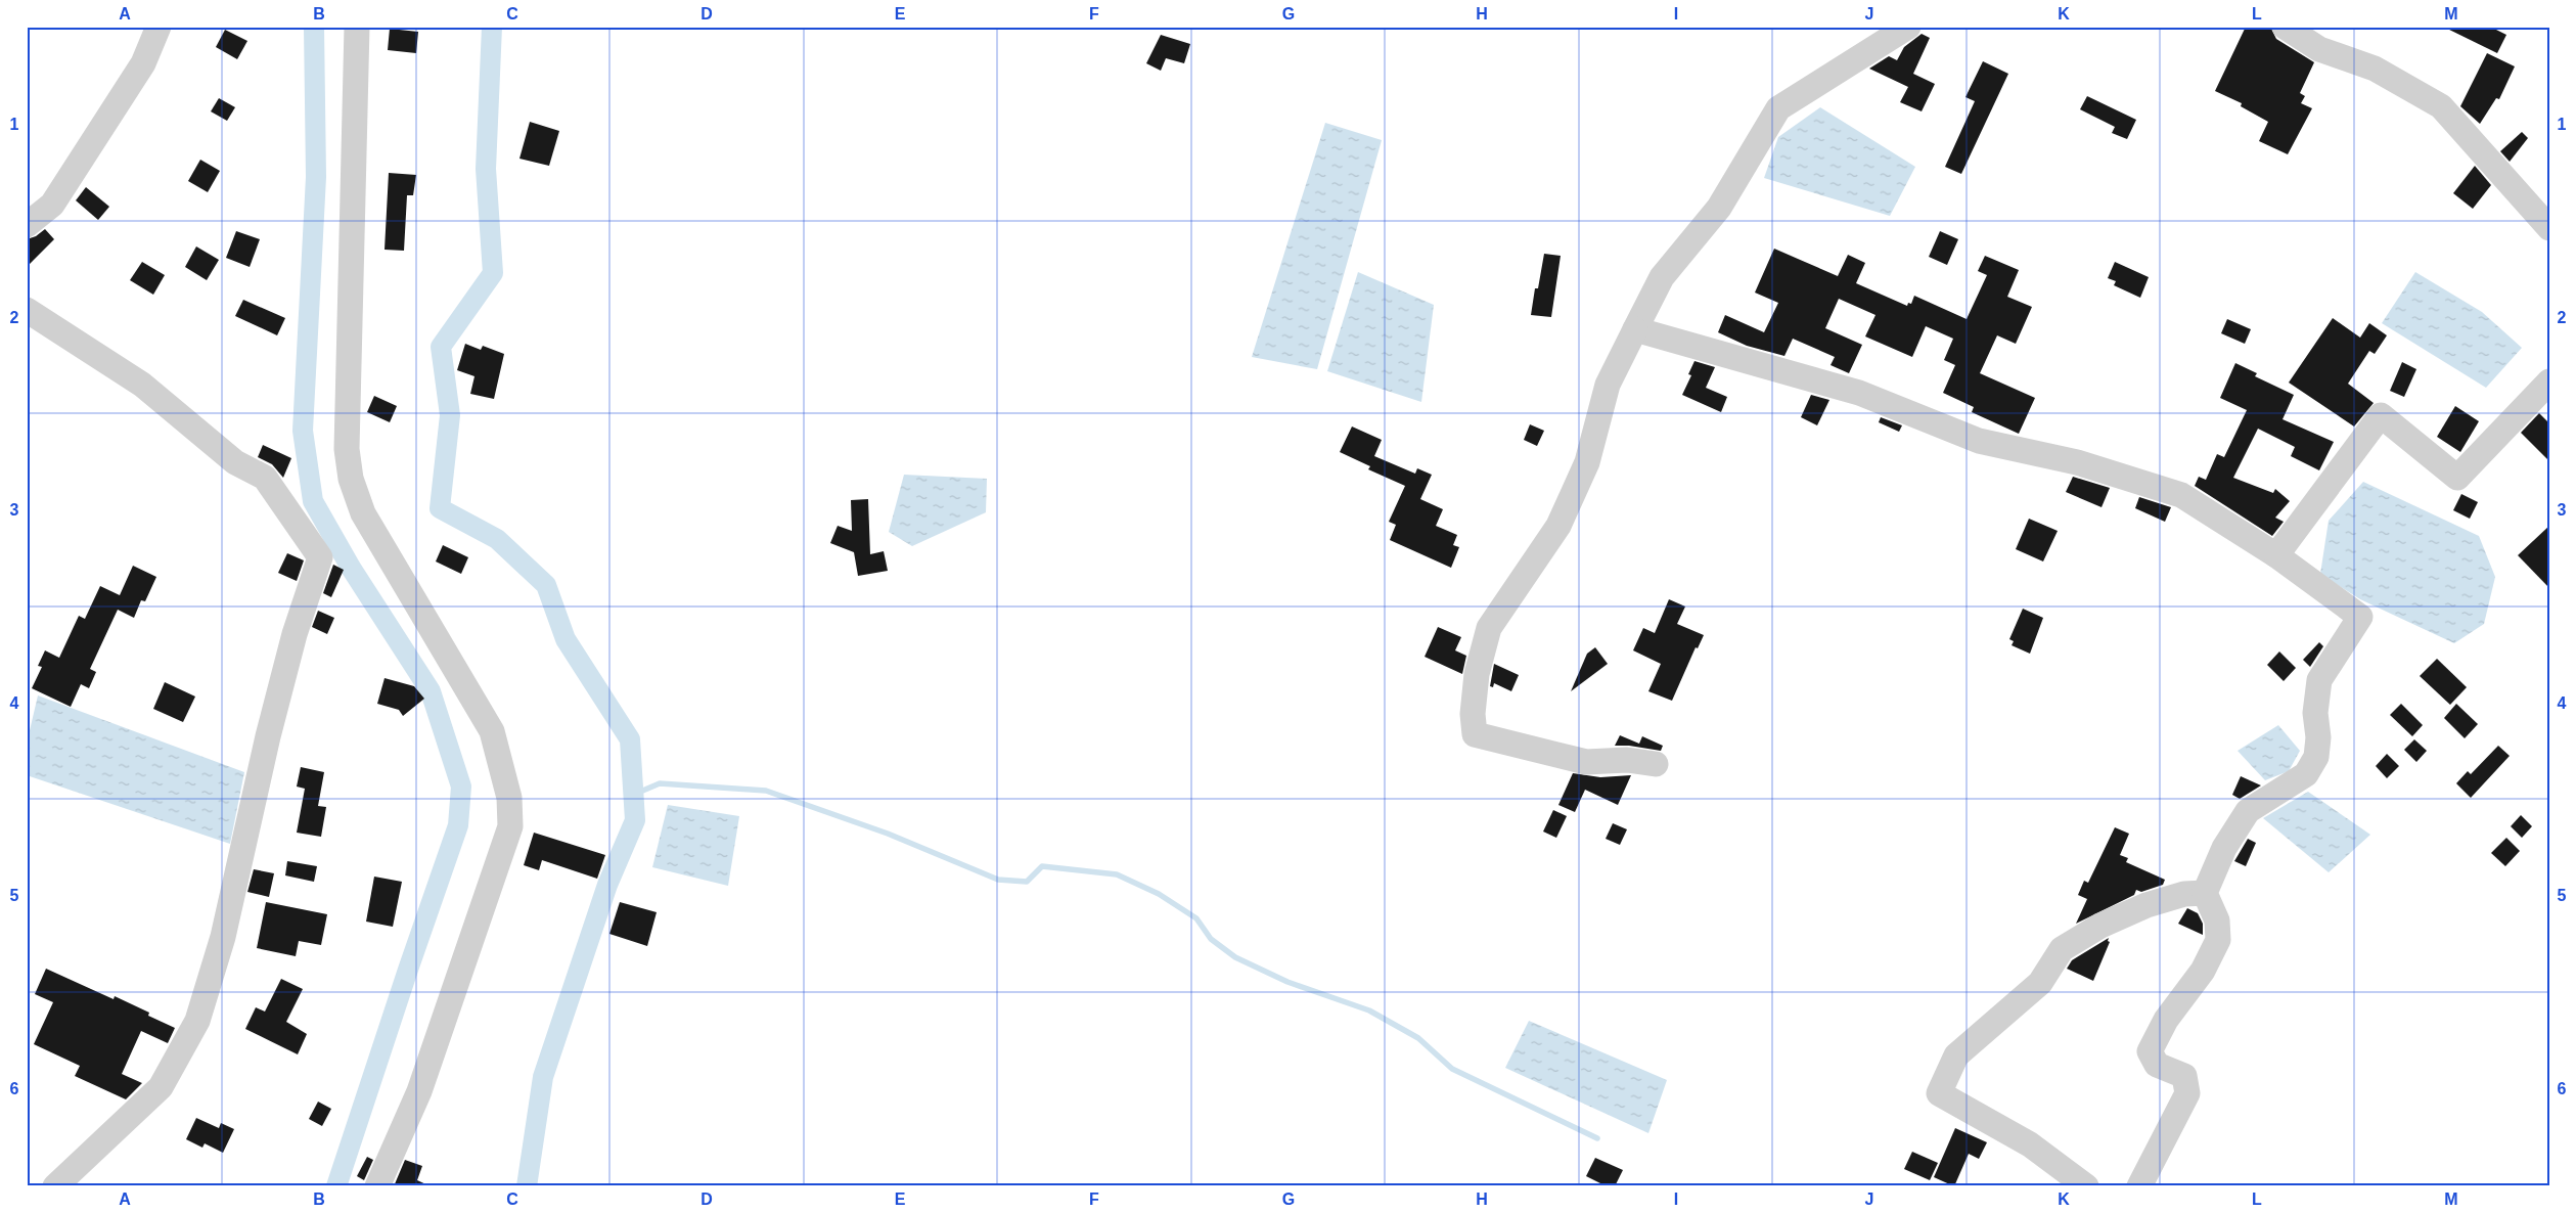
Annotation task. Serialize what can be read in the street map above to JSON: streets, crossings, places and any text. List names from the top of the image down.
{
  "grid": {
    "columns": [
      "A",
      "B",
      "C",
      "D",
      "E",
      "F",
      "G",
      "H",
      "I",
      "J",
      "K",
      "L",
      "M"
    ],
    "rows": [
      "1",
      "2",
      "3",
      "4",
      "5",
      "6"
    ]
  }
}
